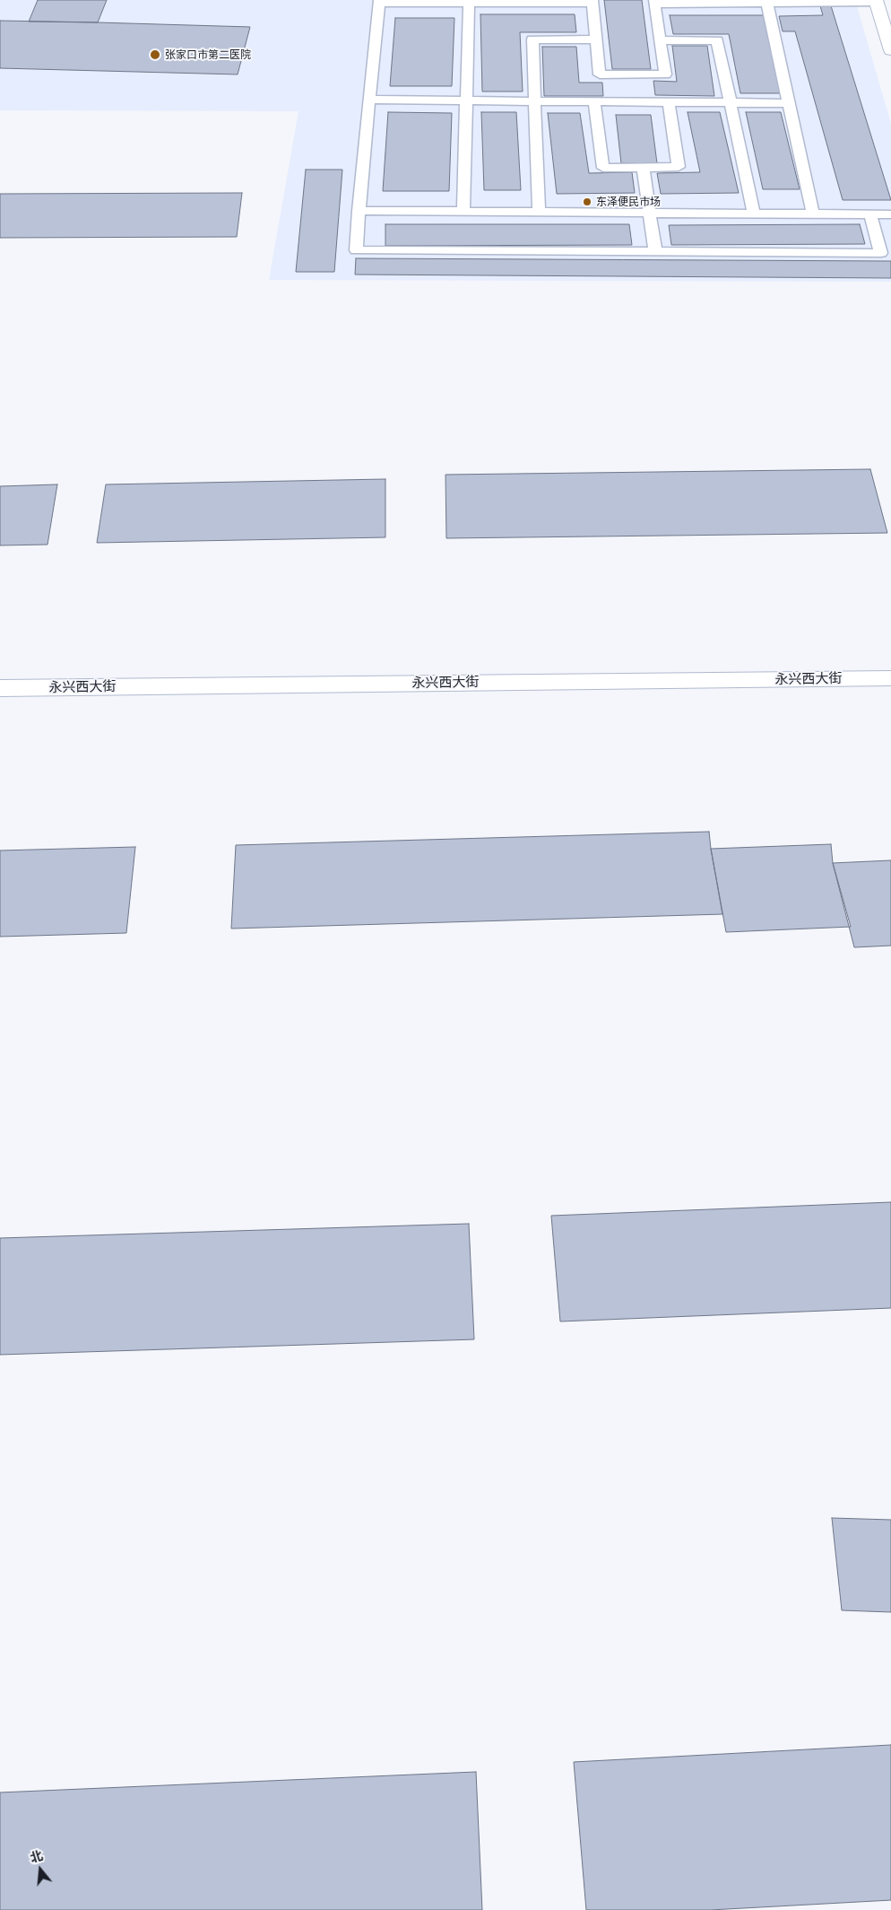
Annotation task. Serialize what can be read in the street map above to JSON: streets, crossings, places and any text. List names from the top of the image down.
{
  "streets": {
    "main road": ["永兴西大街"]
  },
  "places": ["张家口市第二医院", "东泽便民市场"],
  "north": "top"
}
